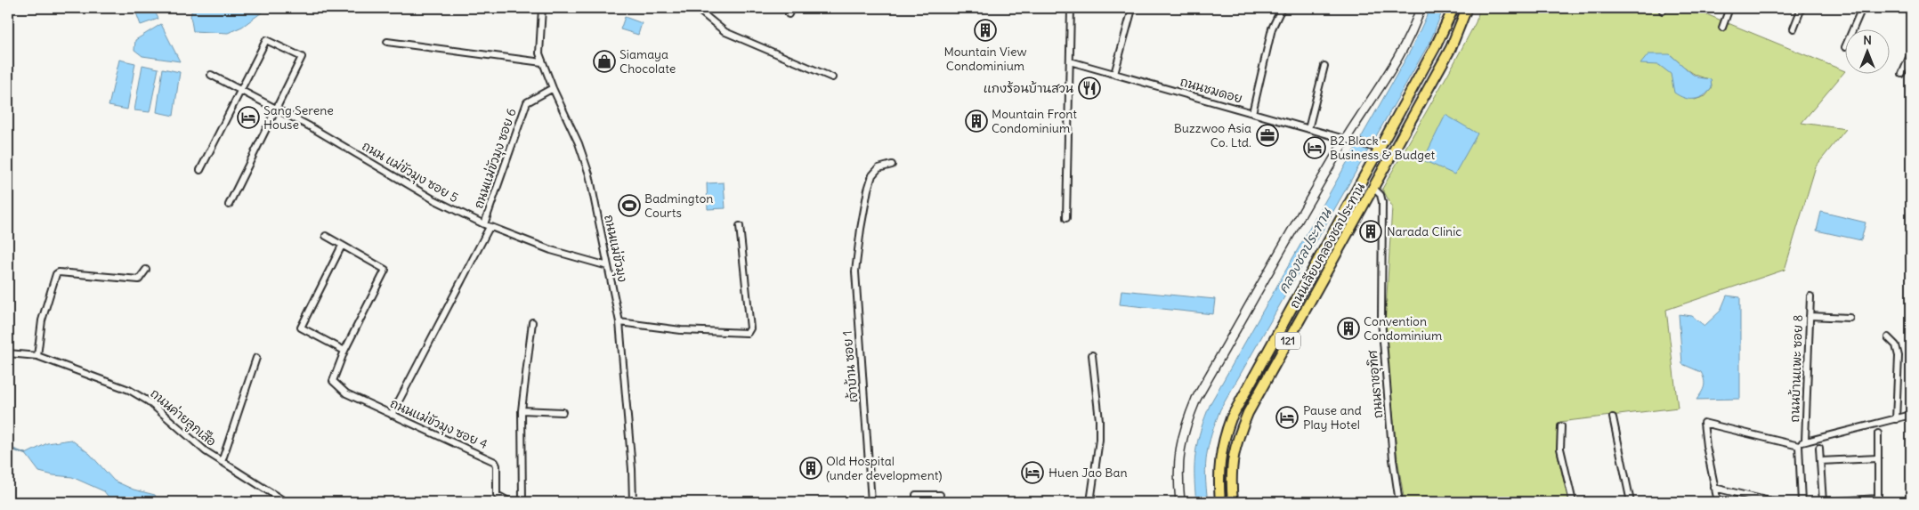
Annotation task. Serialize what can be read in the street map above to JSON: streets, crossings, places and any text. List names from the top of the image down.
{
  "streets": {
    "main road": ["ถนนเลียบคลองชลประทาน", "121"],
    "street": [
      "ถนนชมดอย",
      "ถนนแม่ขัวมุง ซอย 6",
      "ถนน แม่ขัวมุง ซอย 5",
      "ถนนแม่ขัวมุง",
      "เจ้าบ้าน ซอย 1",
      "ถนนบ้านแพะ ซอย 8",
      "ถนนราชอุทิศ",
      "ถนนค่ายลูกเสือ",
      "ถนนแม่ขัวมุง ซอย 4"
    ]
  },
  "crossings": [
    ["ถนนชมดอย", "ถนนเลียบคลองชลประทาน"],
    ["ถนนแม่ขัวมุง ซอย 6", "ถนน แม่ขัวมุง ซอย 5"],
    ["ถนนแม่ขัวมุง ซอย 6", "ถนนแม่ขัวมุง"],
    ["ถนนแม่ขัวมุง ซอย 6", "ถนนแม่ขัวมุง ซอย 4"],
    ["ถนน แม่ขัวมุง ซอย 5", "ถนนแม่ขัวมุง"],
    ["ถนนเลียบคลองชลประทาน", "ถนนราชอุทิศ"]
  ],
  "water": ["คลองชลประทาน"],
  "places": {
    "building": [
      "Mountain View Condominium",
      "Mountain Front Condominium",
      "Narada Clinic",
      "Convention Condominium",
      "Old Hospital (under development)"
    ],
    "shop": ["Siamaya Chocolate"],
    "restaurant": ["แกงร้อนบ้านสวน"],
    "hotel": [
      "Sang Serene House",
      "B2 Black - Business & Budget",
      "Pause and Play Hotel",
      "Huen Jao Ban"
    ],
    "office": ["Buzzwoo Asia Co. Ltd."],
    "sports": ["Badmington Courts"]
  },
  "north": "top"
}
